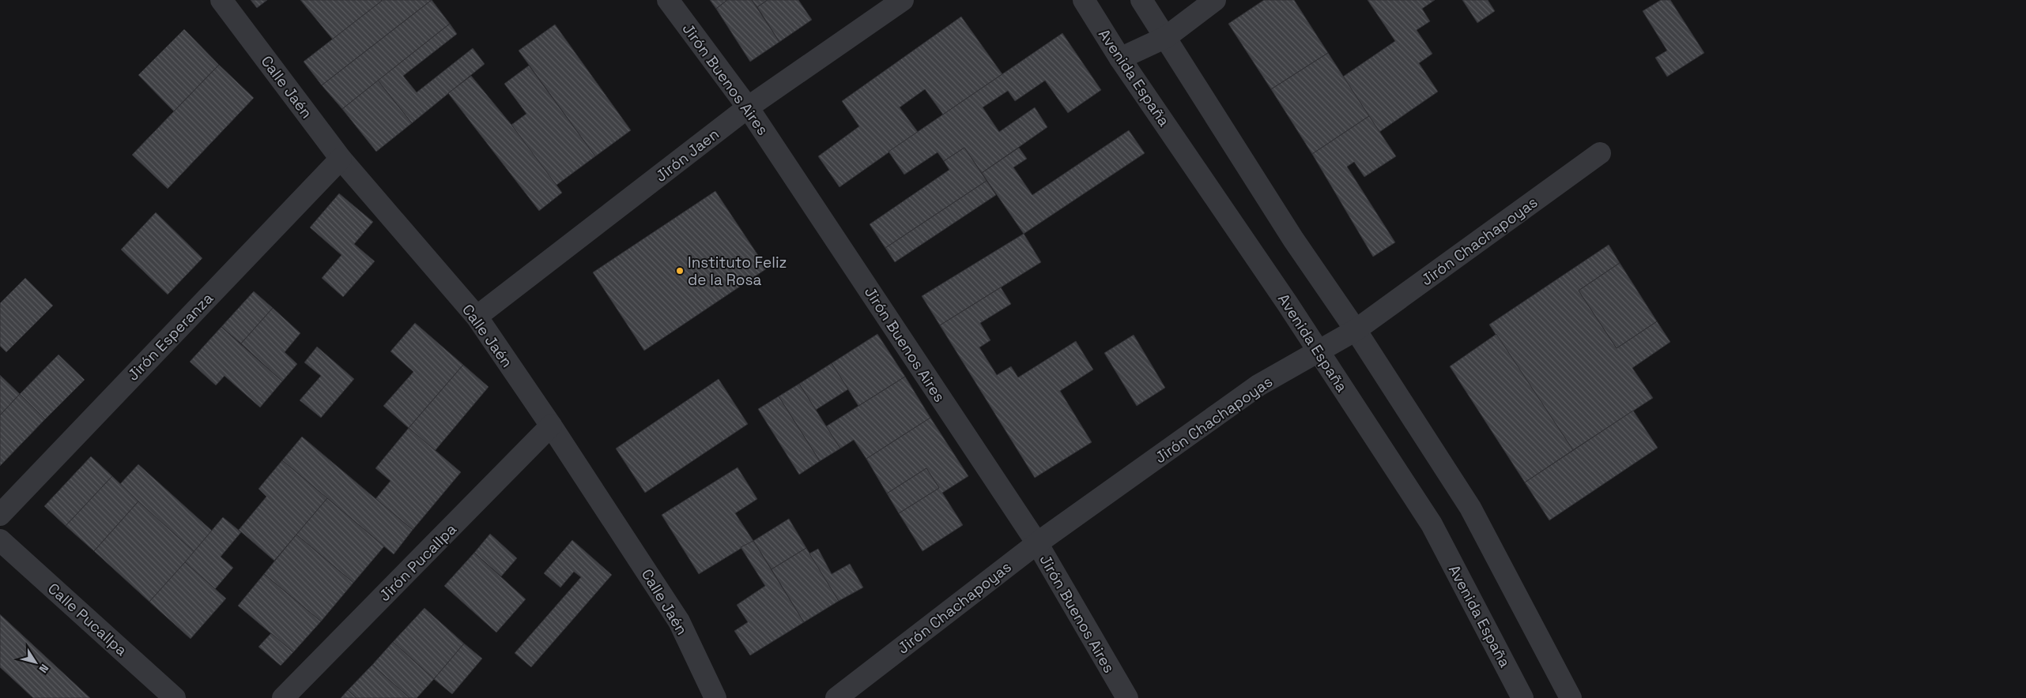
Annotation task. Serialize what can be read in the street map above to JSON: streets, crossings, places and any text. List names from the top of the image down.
{
  "streets": {
    "street": [
      "Avenida España",
      "Jirón Buenos Aires",
      "Calle Jaén",
      "Jirón Jaen",
      "Jirón Chachapoyas",
      "Jirón Esperanza",
      "Jirón Pucallpa",
      "Calle Pucallpa"
    ]
  },
  "crossings": [
    ["Avenida España", "Jirón Chachapoyas"],
    ["Jirón Buenos Aires", "Jirón Jaen"],
    ["Jirón Buenos Aires", "Jirón Chachapoyas"],
    ["Calle Jaén", "Jirón Jaen"],
    ["Calle Jaén", "Jirón Esperanza"],
    ["Calle Jaén", "Jirón Pucallpa"]
  ],
  "places": ["Instituto Feliz de la Rosa"],
  "north": "bottom right"
}
